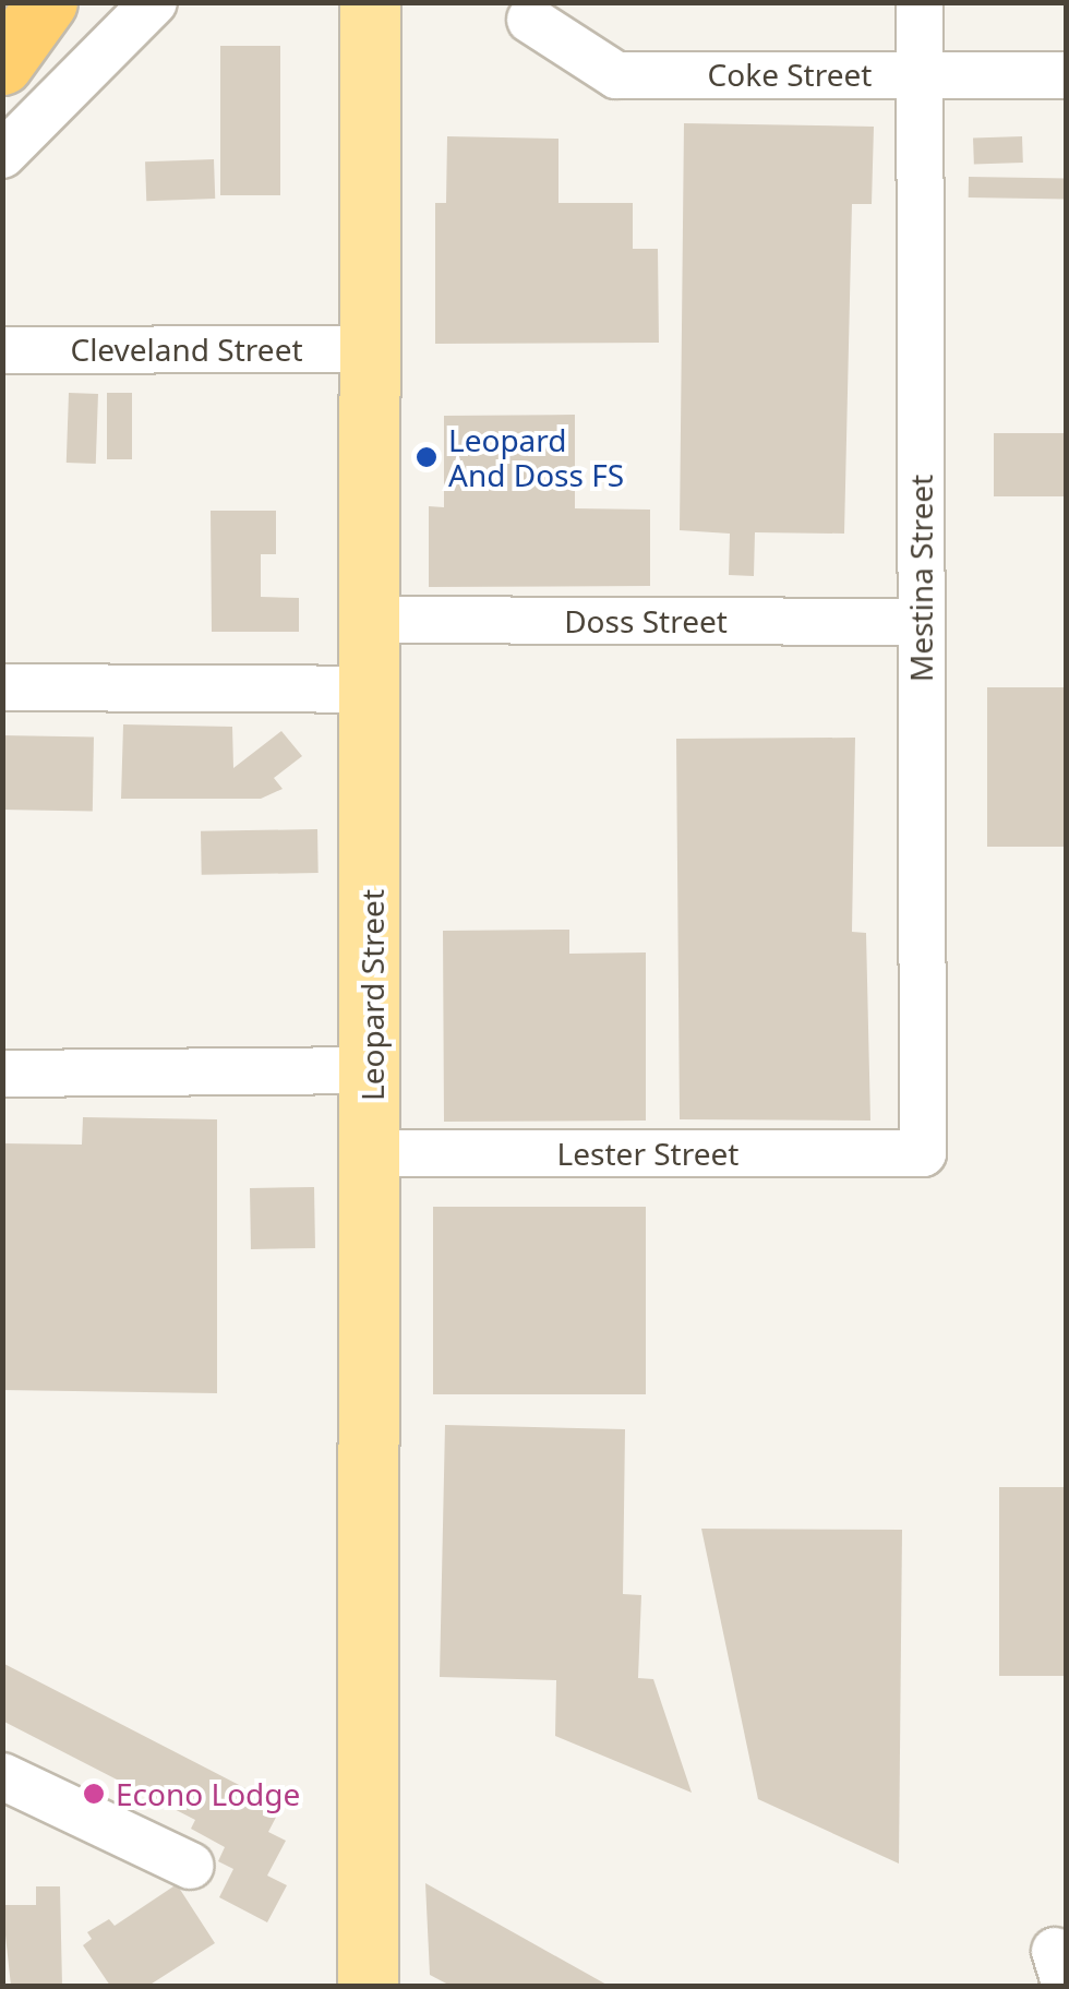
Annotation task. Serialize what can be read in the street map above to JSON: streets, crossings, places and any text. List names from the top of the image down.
{
  "streets": {
    "main road": ["Leopard Street"],
    "street": [
      "Coke Street",
      "Cleveland Street",
      "Mestina Street",
      "Doss Street",
      "Lester Street"
    ]
  },
  "crossings": [
    ["Coke Street", "Mestina Street"],
    ["Cleveland Street", "Leopard Street"],
    ["Mestina Street", "Doss Street"],
    ["Mestina Street", "Lester Street"],
    ["Doss Street", "Leopard Street"],
    ["Leopard Street", "Lester Street"]
  ],
  "places": ["Leopard And Doss FS", "Econo Lodge"]
}
